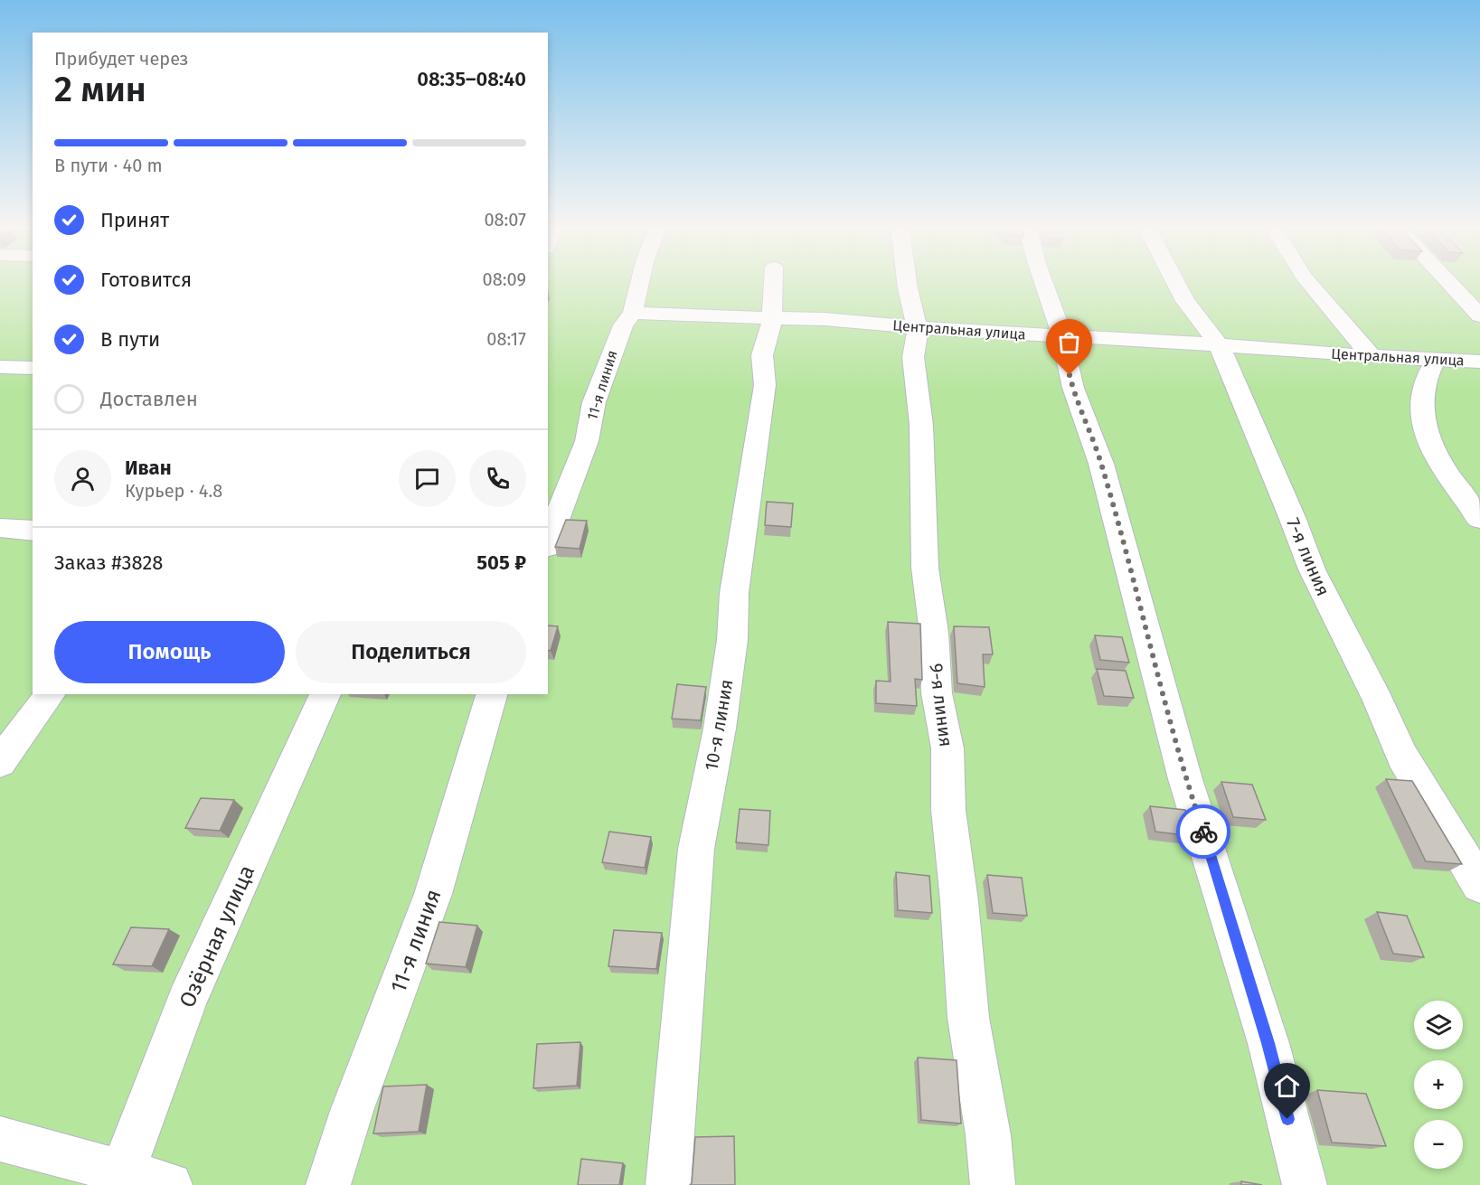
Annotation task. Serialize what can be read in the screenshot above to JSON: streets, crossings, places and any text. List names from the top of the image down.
{
  "streets": {
    "street": [
      "Центральная улица",
      "11-я линия",
      "7-я линия",
      "9-я линия",
      "10-я линия",
      "Озёрная улица"
    ]
  },
  "crossings": [
    ["Центральная улица", "11-я линия"],
    ["Центральная улица", "7-я линия"],
    ["Центральная улица", "9-я линия"],
    ["Центральная улица", "10-я линия"]
  ],
  "page": {
    "heading": ["2 мин", "Прибудет через", "08:35–08:40"],
    "panel": [
      "Иван",
      "Курьер · 4.8",
      "Заказ #3828",
      "505 ₽"
    ],
    "bar": "В пути · 40 m",
    "list": [
      ["Принят", "08:07"],
      ["Готовится", "08:09"],
      ["В пути", "08:17"],
      "Доставлен"
    ],
    "buttons": ["Помощь", "Поделиться"],
    "map_buttons": ["+", "−"]
  }
}
